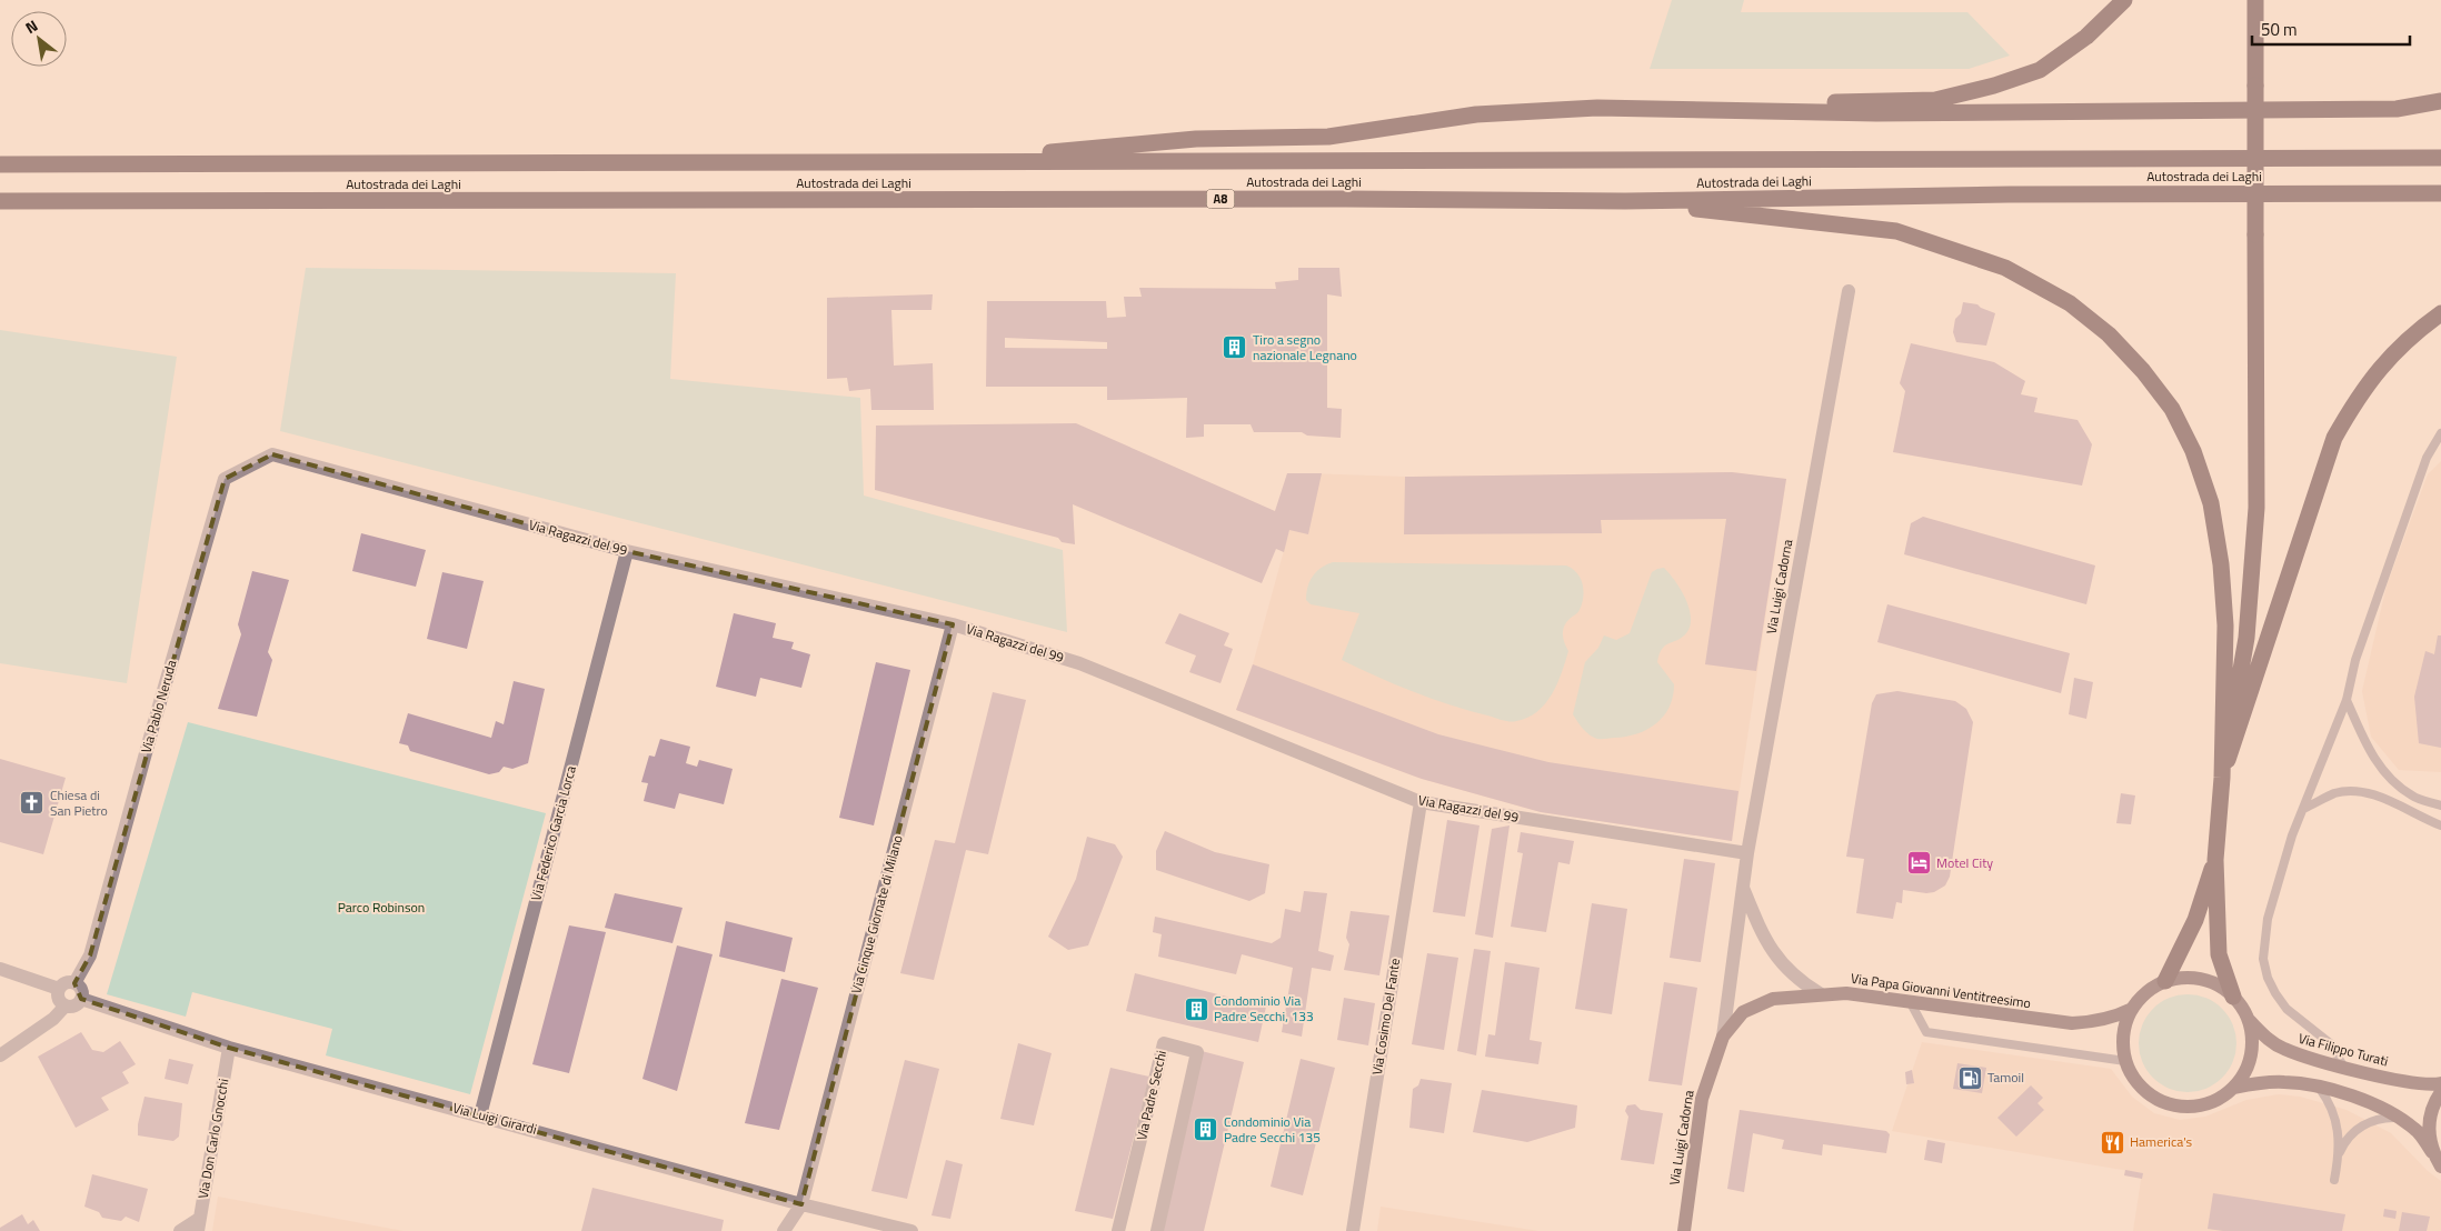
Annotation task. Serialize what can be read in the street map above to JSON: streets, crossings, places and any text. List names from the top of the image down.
{
  "streets": {
    "highway": ["Autostrada dei Laghi", "A8"],
    "main road": ["Via Luigi Cadorna", "Via Papa Giovanni Ventitreesimo", "Via Filippo Turati"],
    "street": [
      "Via Ragazzi del 99",
      "Via Pablo Neruda",
      "Via Federico Garcia Lorca",
      "Via Cinque Giornate di Milano",
      "Via Cosimo Del Fante",
      "Via Padre Secchi",
      "Via Luigi Girardi",
      "Via Don Carlo Gnocchi"
    ]
  },
  "crossings": [
    ["Via Ragazzi del 99", "Via Luigi Cadorna"],
    ["Via Ragazzi del 99", "Via Pablo Neruda"],
    ["Via Ragazzi del 99", "Via Federico Garcia Lorca"],
    ["Via Ragazzi del 99", "Via Cinque Giornate di Milano"],
    ["Via Ragazzi del 99", "Via Cosimo Del Fante"],
    ["Via Luigi Cadorna", "Via Papa Giovanni Ventitreesimo"],
    ["Via Pablo Neruda", "Via Luigi Girardi"],
    ["Via Federico Garcia Lorca", "Via Luigi Girardi"],
    ["Via Cinque Giornate di Milano", "Via Luigi Girardi"],
    ["Via Papa Giovanni Ventitreesimo", "Via Filippo Turati"],
    ["Via Luigi Girardi", "Via Don Carlo Gnocchi"]
  ],
  "parks": ["Parco Robinson"],
  "places": {
    "building": ["Tiro a segno nazionale Legnano", "Condominio Via Padre Secchi, 133", "Condominio Via Padre Secchi 135"],
    "church": ["Chiesa di San Pietro"],
    "hotel": ["Motel City"],
    "fuel station": ["Tamoil"],
    "restaurant": ["Hamerica's"]
  },
  "scale_bar": "50 m",
  "north": "top left"
}
